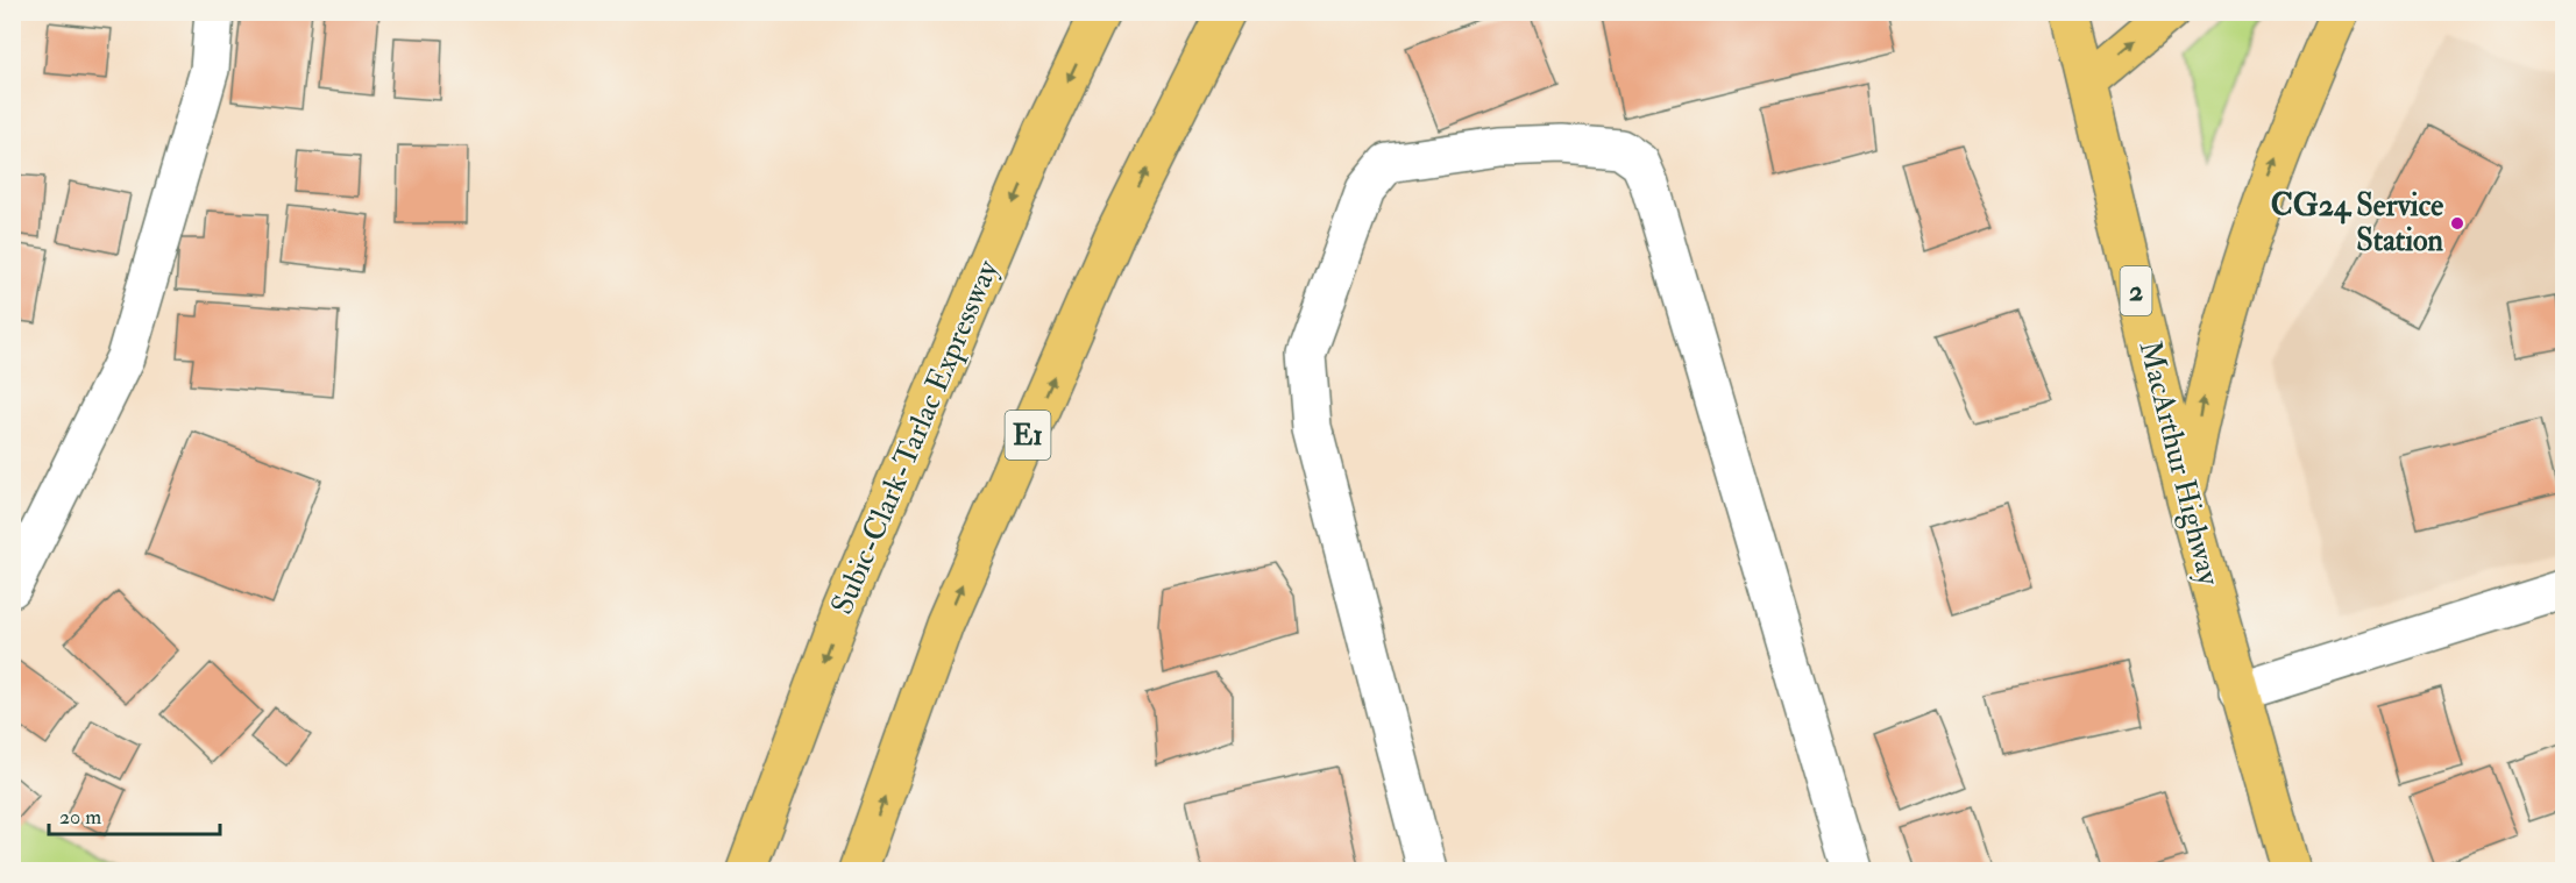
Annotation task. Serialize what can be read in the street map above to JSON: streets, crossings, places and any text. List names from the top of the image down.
{
  "streets": {
    "highway": [
      "2",
      "E1",
      "Subic-Clark-Tarlac Expressway",
      "MacArthur Highway"
    ]
  },
  "places": ["CG24 Service Station"],
  "scale_bar": "20 m"
}
